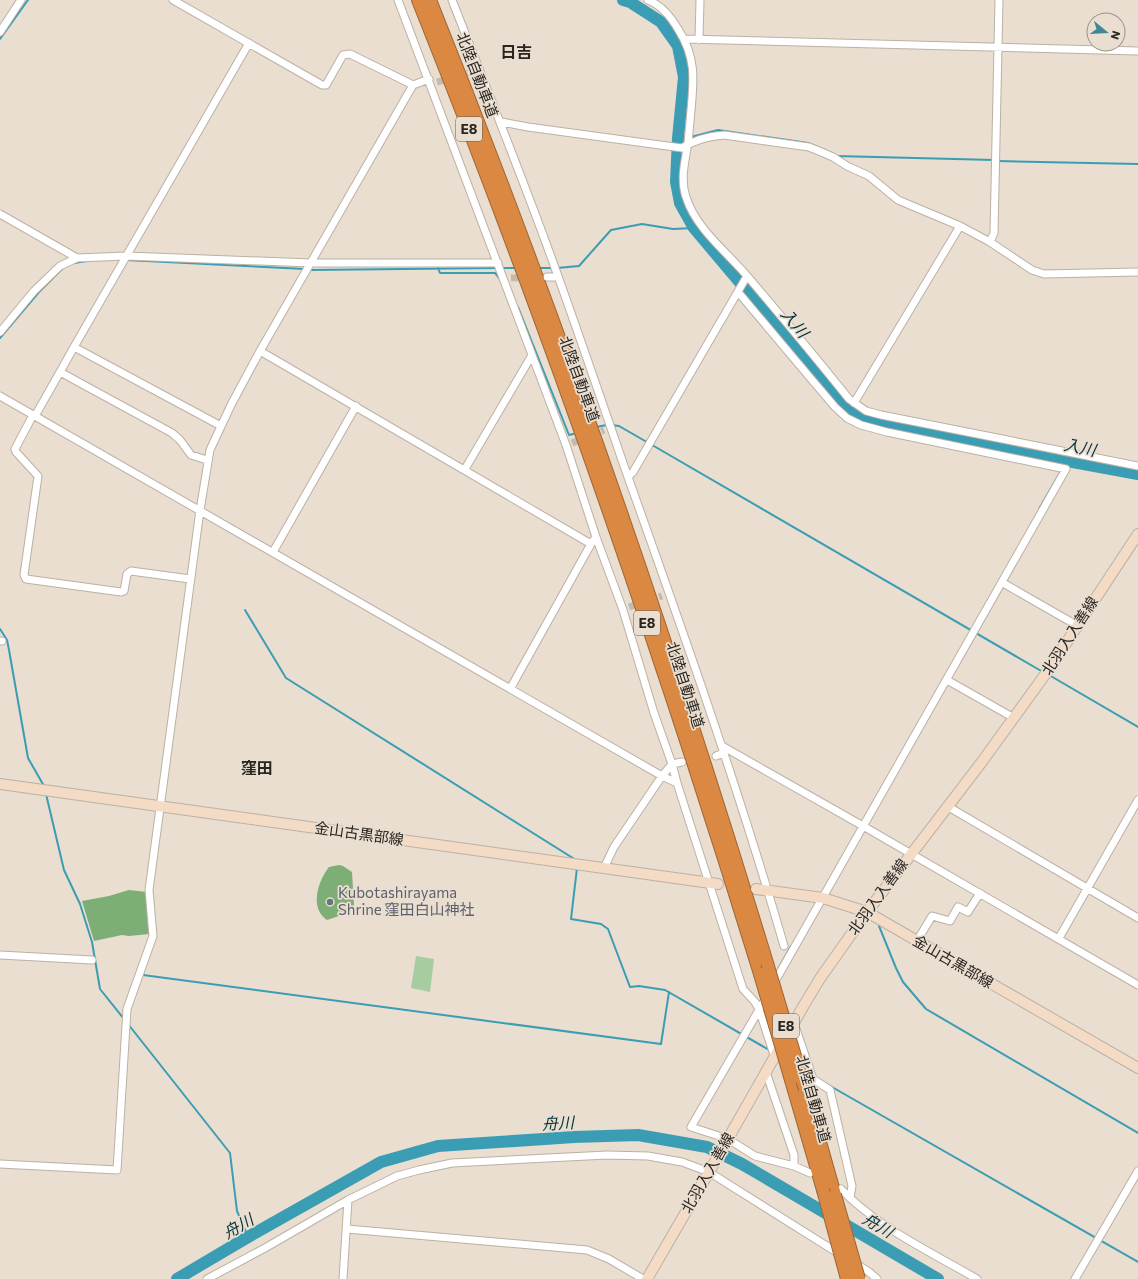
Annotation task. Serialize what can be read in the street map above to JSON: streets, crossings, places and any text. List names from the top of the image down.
{
  "streets": {
    "highway": ["北陸自動車道", "E8"],
    "main road": ["北羽入入善線", "金山古黒部線"]
  },
  "crossings": [
    ["北羽入入善線", "金山古黒部線"]
  ],
  "districts": ["日吉", "窪田"],
  "water": ["入川", "舟川"],
  "places": ["Kubotashirayama Shrine 窪田白山神社"],
  "north": "right"
}
